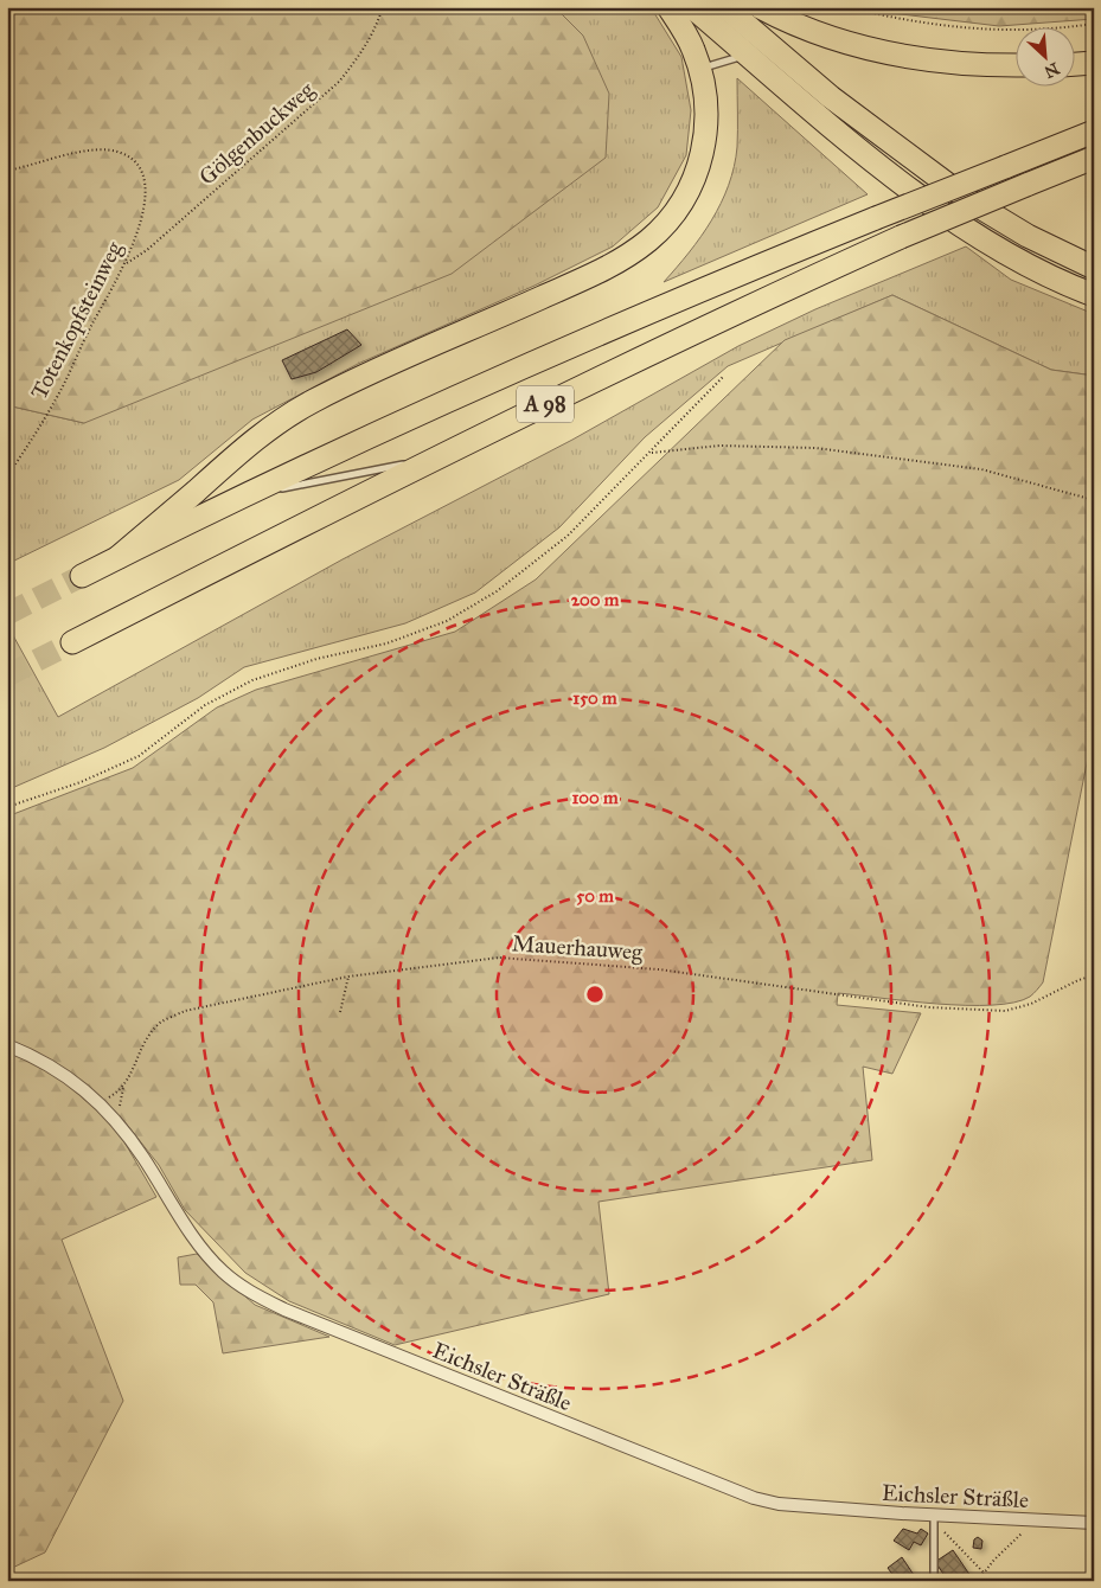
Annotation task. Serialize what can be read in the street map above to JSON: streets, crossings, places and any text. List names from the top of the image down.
{
  "streets": {
    "highway": ["A 98"],
    "street": ["Eichsler Sträßle"],
    "path": ["Gölgenbuckweg", "Totenkopfsteinweg", "Mauerhauweg"]
  },
  "crossings": [
    ["Gölgenbuckweg", "Totenkopfsteinweg"],
    ["Mauerhauweg", "Eichsler Sträßle"]
  ],
  "north": "bottom right",
  "rings": [
    "200 m",
    "150 m",
    "100 m",
    "50 m"
  ]
}
